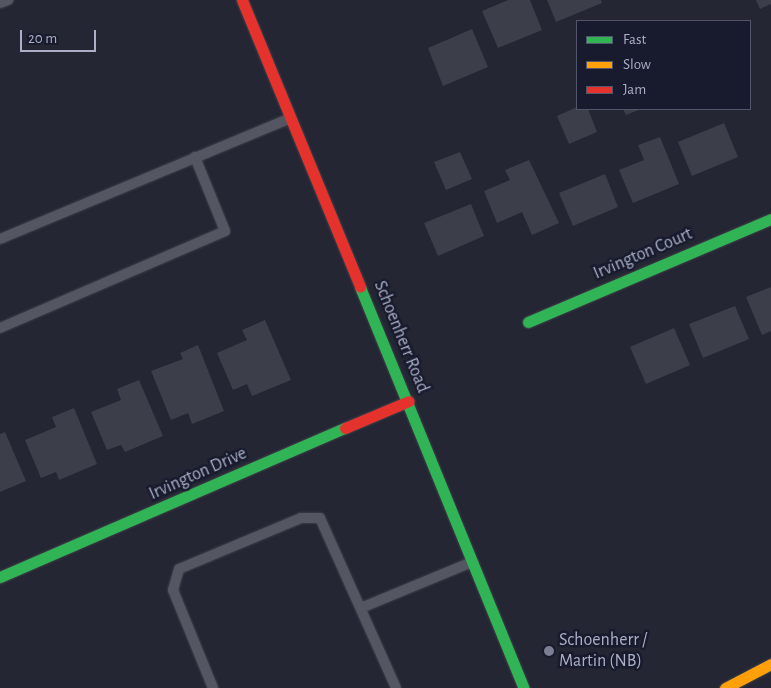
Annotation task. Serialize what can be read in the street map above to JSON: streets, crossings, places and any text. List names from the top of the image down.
{
  "streets": {
    "street": ["Irvington Court", "Schoenherr Road", "Irvington Drive"]
  },
  "crossings": [
    ["Schoenherr Road", "Irvington Drive"]
  ],
  "places": ["Schoenherr / Martin (NB)"],
  "legend": ["Fast", "Slow", "Jam"],
  "scale_bar": "20 m"
}
